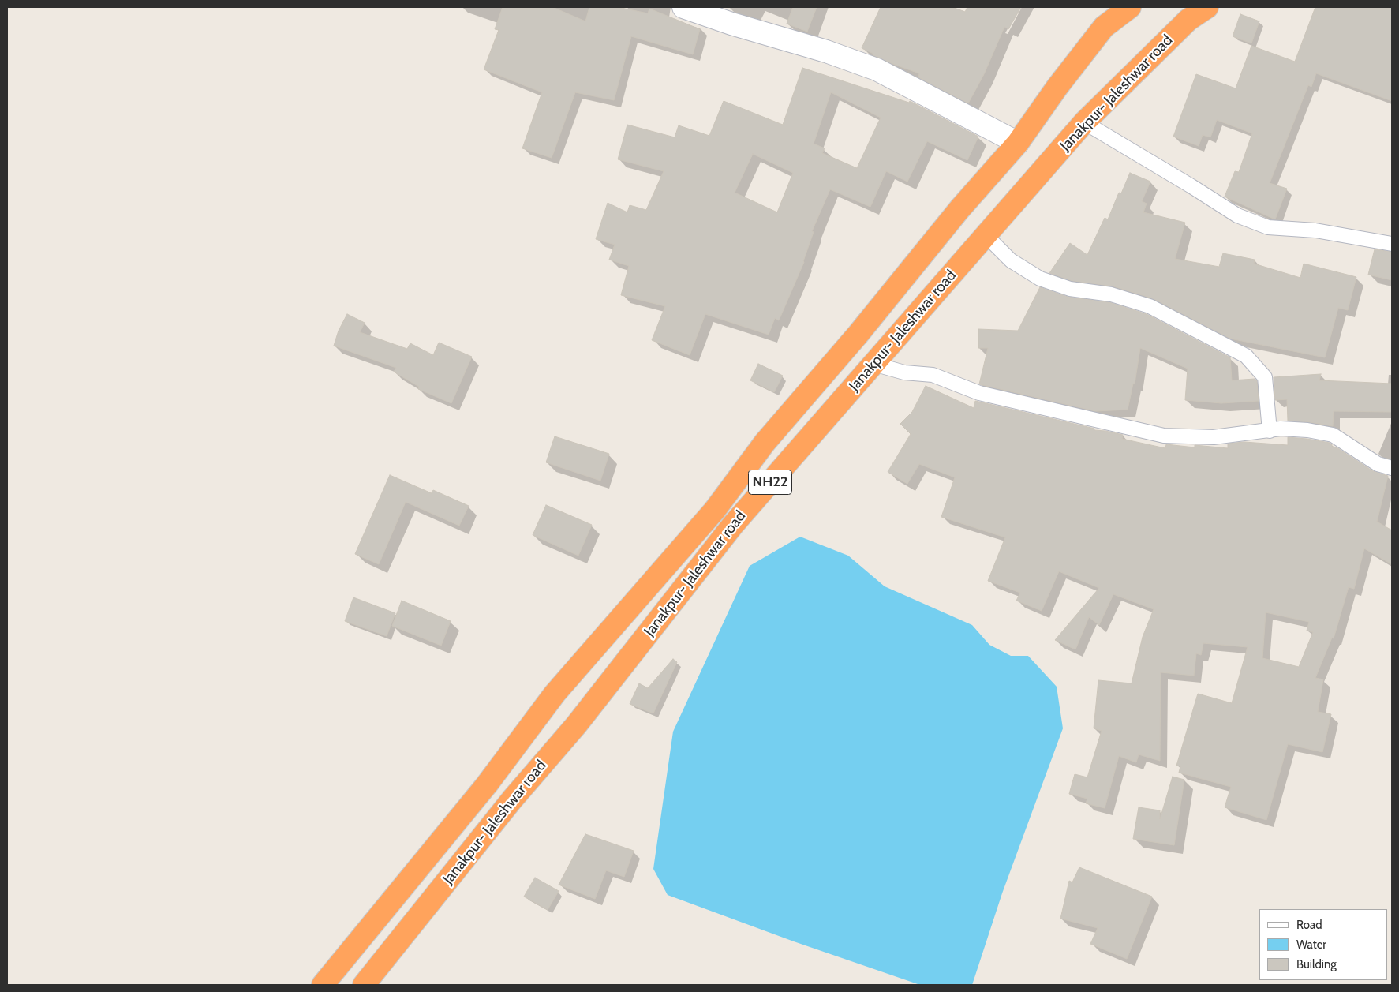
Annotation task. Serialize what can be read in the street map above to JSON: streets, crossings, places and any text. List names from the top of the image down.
{
  "streets": {
    "highway": ["Janakpur- Jaleshwar road", "NH22"]
  },
  "legend": ["Road", "Water", "Building"]
}
